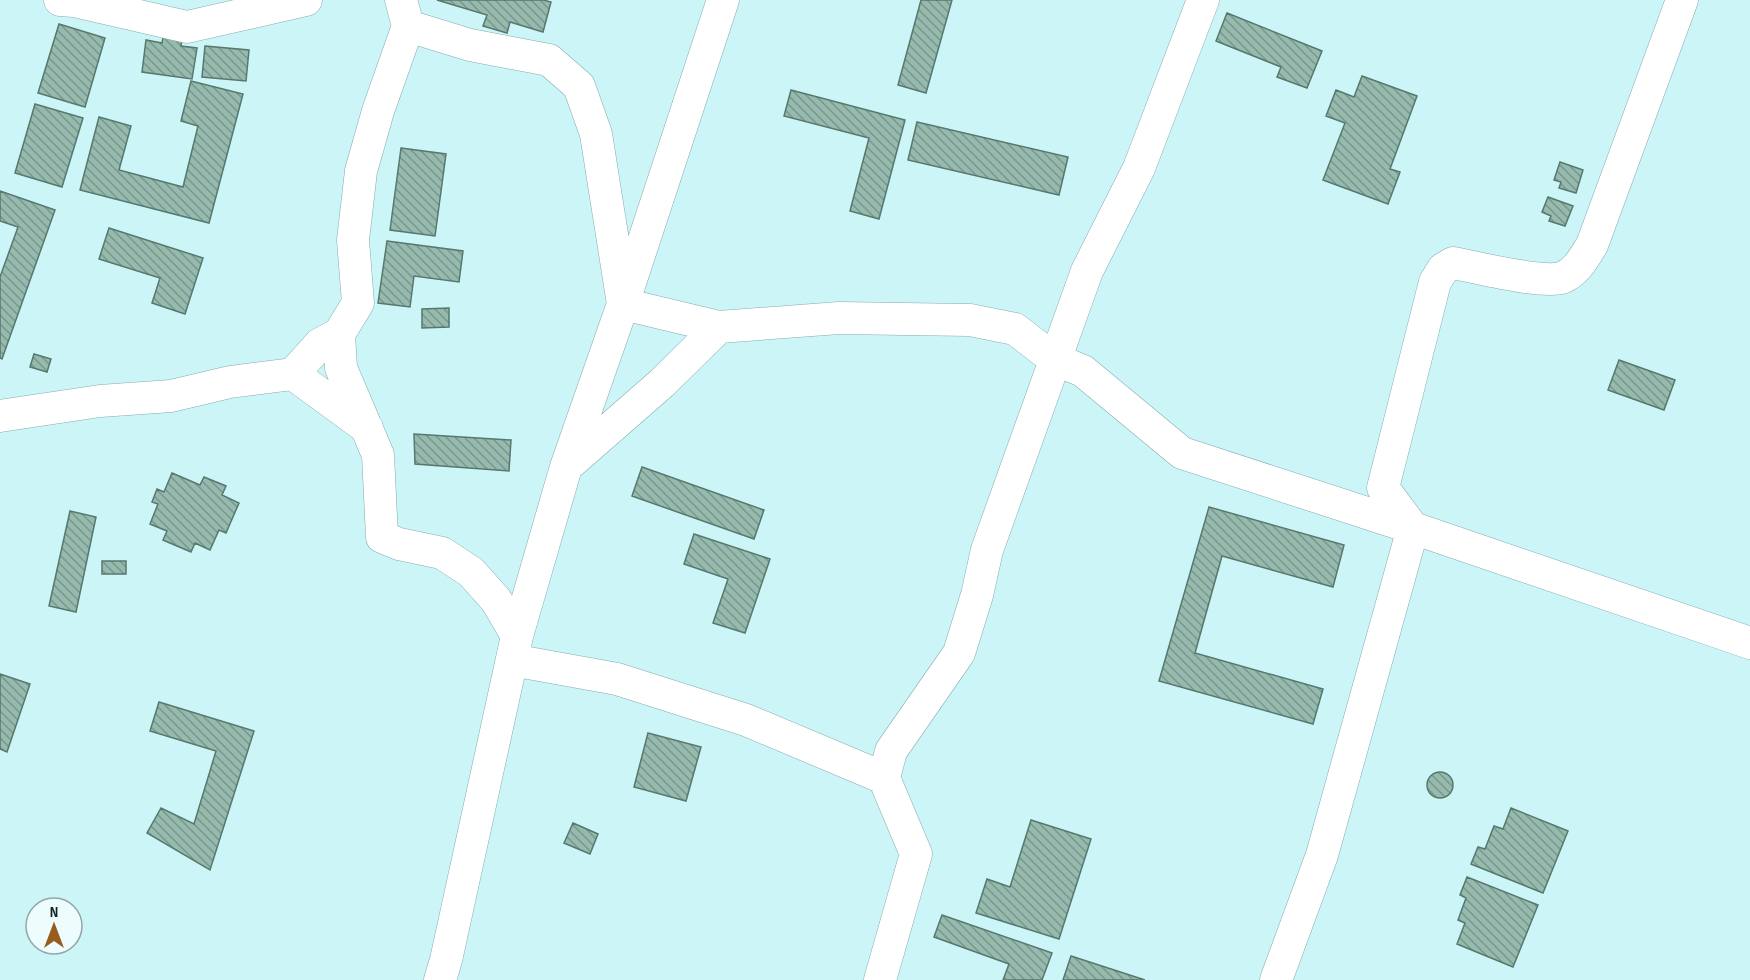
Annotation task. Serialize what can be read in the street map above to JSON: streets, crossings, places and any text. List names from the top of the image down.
{
  "north": "top"
}
